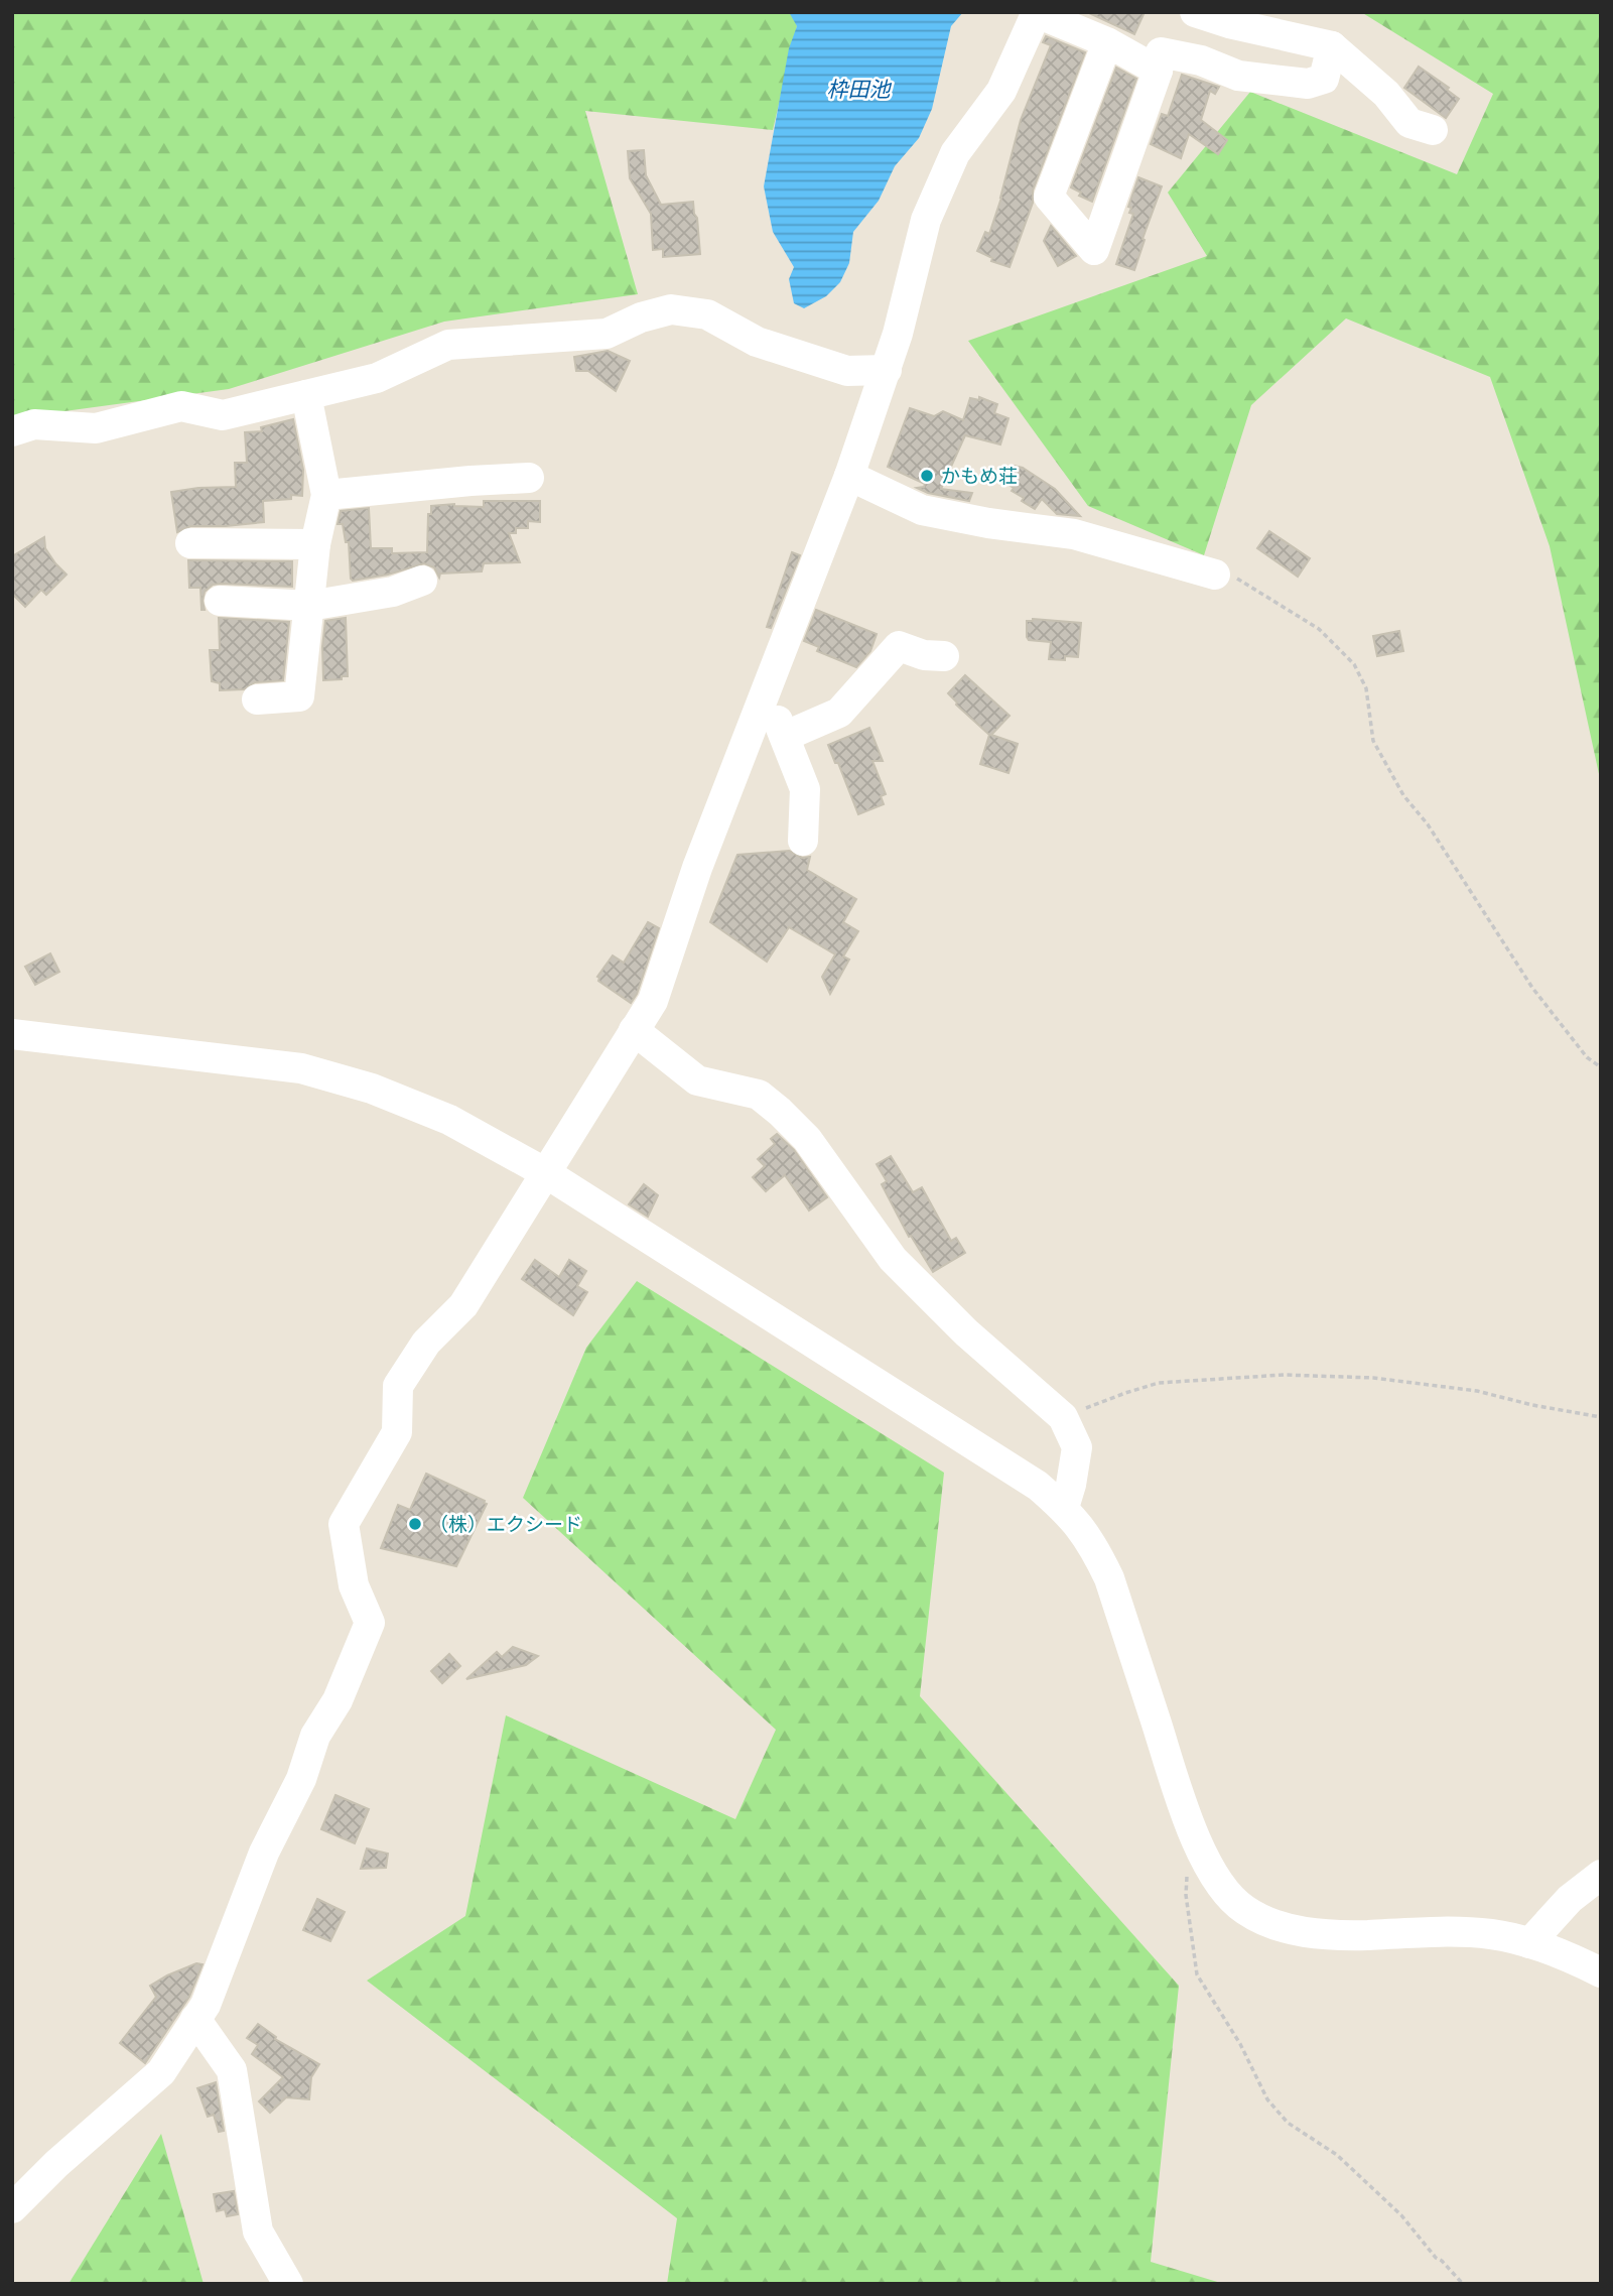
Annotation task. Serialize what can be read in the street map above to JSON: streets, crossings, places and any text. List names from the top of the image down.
{
  "water": ["枠田池"],
  "places": ["かもめ荘", "（株）エクシード"]
}
